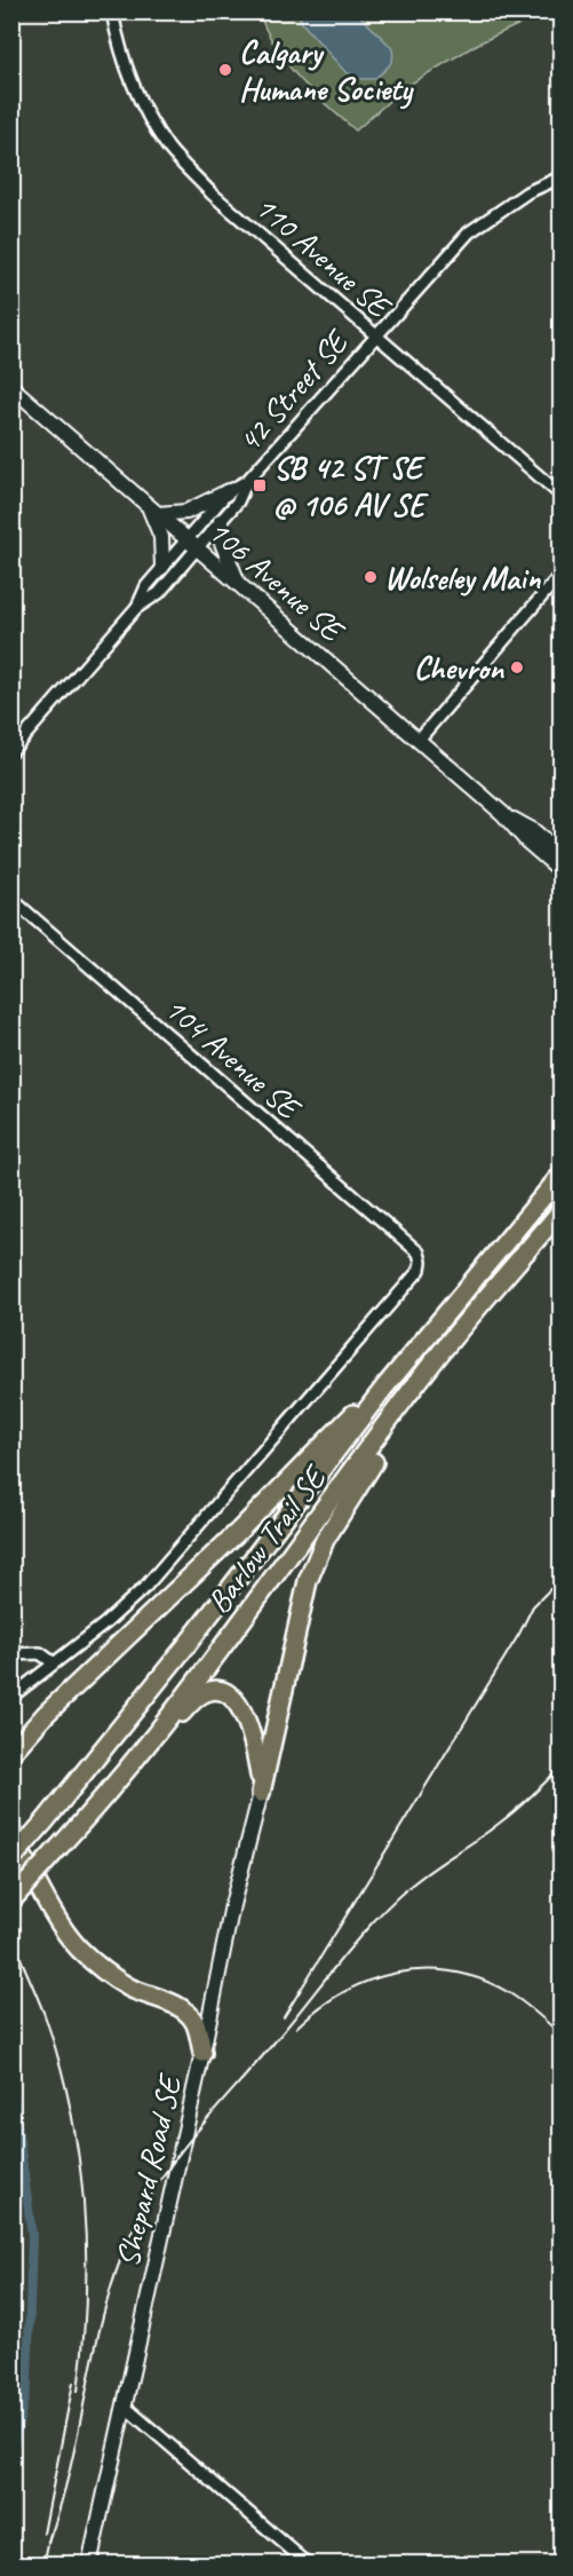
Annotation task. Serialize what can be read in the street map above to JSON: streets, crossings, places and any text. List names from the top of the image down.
{
  "streets": {
    "main road": ["Barlow Trail SE"],
    "street": [
      "110 Avenue SE",
      "42 Street SE",
      "106 Avenue SE",
      "104 Avenue SE",
      "Shepard Road SE"
    ]
  },
  "crossings": [
    ["110 Avenue SE", "42 Street SE"],
    ["42 Street SE", "106 Avenue SE"]
  ],
  "places": {
    "other": ["Calgary Humane Society", "Wolseley Main", "Chevron"],
    "transit": ["SB 42 ST SE @ 106 AV SE"]
  }
}
